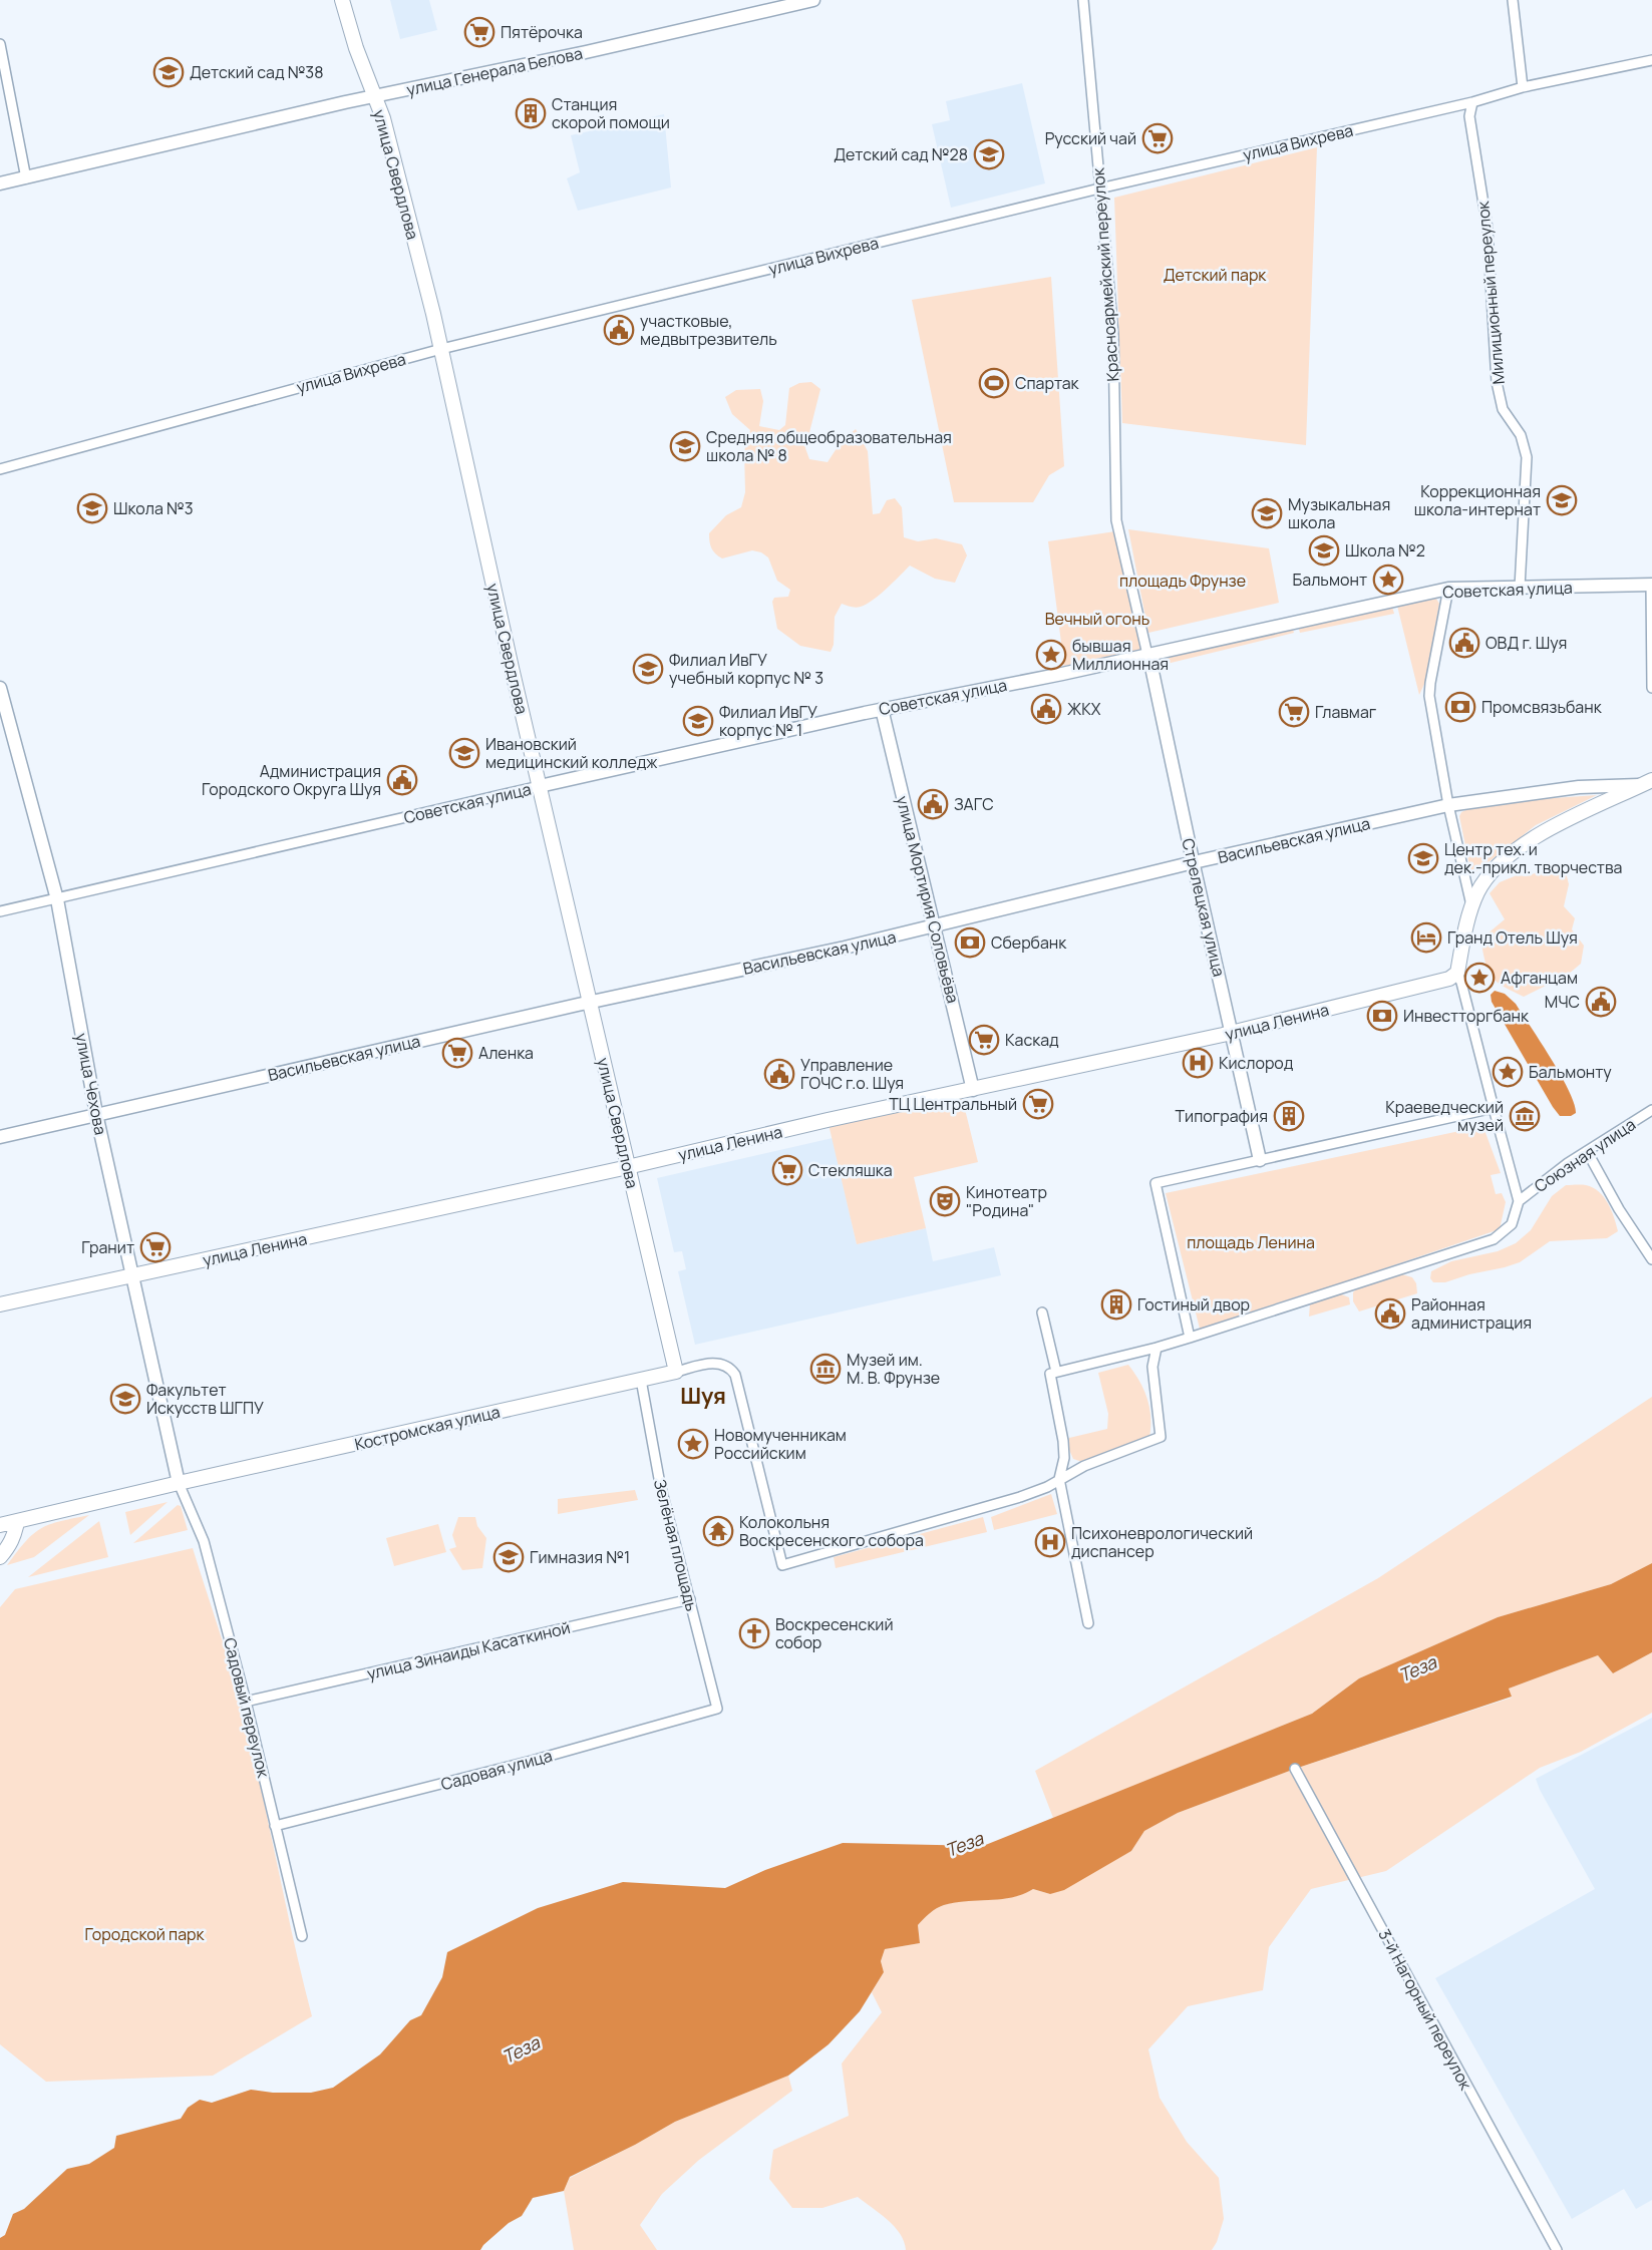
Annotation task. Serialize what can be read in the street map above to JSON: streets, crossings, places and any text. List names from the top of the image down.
{
  "streets": {
    "main road": ["улица Свердлова", "улица Ленина", "Костромская улица"],
    "street": [
      "улица Генерала Белова",
      "улица Вихрева",
      "Красноармейский переулок",
      "Милиционный переулок",
      "Советская улица",
      "Васильевская улица",
      "улица Мортирия Соловьёва",
      "Стрелецкая улица",
      "улица Чехова",
      "Союзная улица",
      "Зелёная площадь",
      "улица Зинаиды Касаткиной",
      "Садовый переулок",
      "Садовая улица",
      "3-й Нагорный переулок"
    ]
  },
  "crossings": [
    ["улица Генерала Белова", "улица Свердлова"],
    ["улица Вихрева", "улица Свердлова"],
    ["улица Вихрева", "Красноармейский переулок"],
    ["улица Вихрева", "Милиционный переулок"],
    ["улица Свердлова", "Советская улица"],
    ["улица Свердлова", "Васильевская улица"],
    ["улица Свердлова", "улица Ленина"],
    ["улица Свердлова", "Костромская улица"],
    ["Красноармейский переулок", "Советская улица"],
    ["Красноармейский переулок", "Стрелецкая улица"],
    ["Милиционный переулок", "Советская улица"],
    ["Советская улица", "улица Мортирия Соловьёва"],
    ["Советская улица", "Стрелецкая улица"],
    ["Советская улица", "улица Чехова"],
    ["Васильевская улица", "улица Мортирия Соловьёва"],
    ["Васильевская улица", "Стрелецкая улица"],
    ["Васильевская улица", "улица Чехова"],
    ["улица Мортирия Соловьёва", "улица Ленина"],
    ["Стрелецкая улица", "улица Ленина"],
    ["улица Ленина", "улица Чехова"],
    ["улица Чехова", "Костромская улица"],
    ["улица Чехова", "Садовый переулок"],
    ["Костромская улица", "Зелёная площадь"],
    ["Костромская улица", "Садовый переулок"],
    ["Зелёная площадь", "улица Зинаиды Касаткиной"],
    ["Зелёная площадь", "Садовая улица"],
    ["улица Зинаиды Касаткиной", "Садовый переулок"],
    ["Садовый переулок", "Садовая улица"]
  ],
  "districts": ["Шуя"],
  "water": ["Теза"],
  "parks": [
    "Детский парк",
    "площадь Фрунзе",
    "Вечный огонь",
    "площадь Ленина",
    "Городской парк"
  ],
  "places": {
    "supermarket": [
      "Пятёрочка",
      "Русский чай",
      "Главмаг",
      "Каскад",
      "Аленка",
      "ТЦ Центральный",
      "Стекляшка",
      "Гранит"
    ],
    "school or university": [
      "Детский сад №38",
      "Детский сад №28",
      "Средняя общеобразовательная школа № 8",
      "Коррекционная школа-интернат",
      "Школа №3",
      "Музыкальная школа",
      "Школа №2",
      "Филиал ИвГУ учебный корпус № 3",
      "Филиал ИвГУ корпус № 1",
      "Ивановский медицинский колледж",
      "Центр тех. и дек.-прикл. творчества",
      "Факультет Искусств ШГПУ",
      "Гимназия №1"
    ],
    "building": ["Станция скорой помощи", "Типография", "Гостиный двор"],
    "public building": [
      "участковые, медвытрезвитель",
      "ОВД г. Шуя",
      "ЖКХ",
      "Администрация Городского Округа Шуя",
      "ЗАГС",
      "МЧС",
      "Управление ГОЧС г.о. Шуя",
      "Районная администрация"
    ],
    "sports": ["Спартак"],
    "place": [
      "Бальмонт",
      "бывшая Миллионная",
      "Афганцам",
      "Бальмонту",
      "Новомученникам Российским"
    ],
    "bank": ["Промсвязьбанк", "Сбербанк", "Инвестторгбанк"],
    "hotel": ["Гранд Отель Шуя"],
    "hospital": ["Кислород", "Психоневрологический диспансер"],
    "museum": ["Краеведческий музей", "Музей им. М. В. Фрунзе"],
    "theatre": ["Кинотеатр \"Родина\""],
    "temple": ["Колокольня Воскресенского собора"],
    "church": ["Воскресенский собор"]
  }
}
